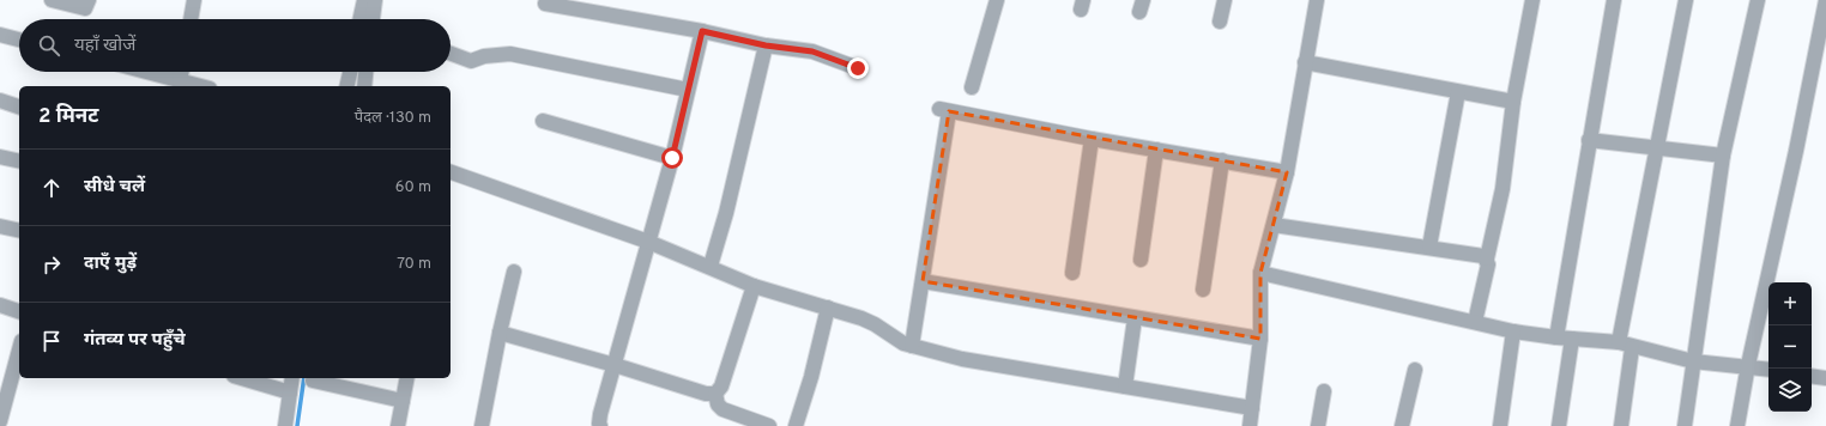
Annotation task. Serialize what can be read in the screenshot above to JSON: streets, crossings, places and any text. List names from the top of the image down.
{
  "page": {
    "search": "यहाँ खोजें",
    "heading": ["2 मिनट", "पैदल · 130 m"],
    "list": [
      ["सीधे चलें", "60 m"],
      ["दाएँ मुड़ें", "70 m"],
      "गंतव्य पर पहुँचे"
    ],
    "map_buttons": ["+", "−"]
  }
}
